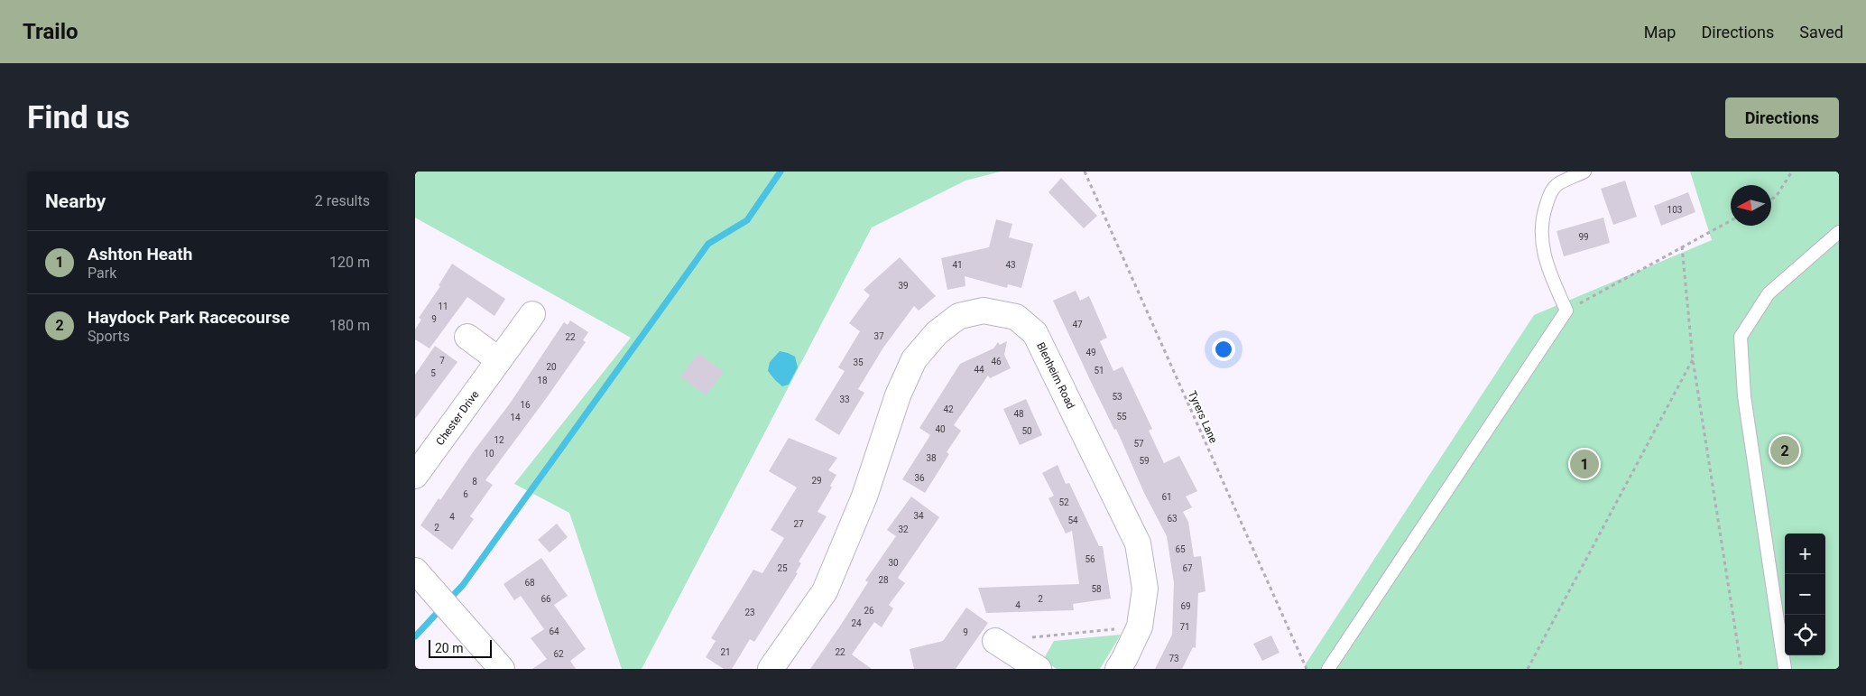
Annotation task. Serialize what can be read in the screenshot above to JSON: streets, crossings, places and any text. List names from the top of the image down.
{
  "streets": {
    "street": ["Blenheim Road", "Chester Drive"],
    "path": ["Tyrers Lane"]
  },
  "house_numbers": [
    "103",
    "99",
    "41",
    "43",
    "39",
    "11",
    "9",
    "47",
    "37",
    "22",
    "49",
    "7",
    "46",
    "35",
    "20",
    "44",
    "51",
    "5",
    "18",
    "53",
    "33",
    "16",
    "42",
    "48",
    "55",
    "14",
    "40",
    "50",
    "12",
    "57",
    "10",
    "38",
    "59",
    "36",
    "29",
    "8",
    "6",
    "61",
    "52",
    "34",
    "4",
    "63",
    "54",
    "27",
    "2",
    "32",
    "65",
    "56",
    "30",
    "25",
    "67",
    "28",
    "68",
    "58",
    "66",
    "2",
    "4",
    "69",
    "26",
    "23",
    "24",
    "71",
    "64",
    "9",
    "21",
    "22",
    "62",
    "73"
  ],
  "scale_bar": "20 m",
  "north": "left",
  "page": {
    "header": "Trailo",
    "nav": ["Map", "Directions", "Saved"],
    "buttons": "Directions",
    "title": "Find us",
    "heading": ["Nearby", "2 results"],
    "list": [
      {
        "mark": "1",
        "name": "Ashton Heath",
        "note": "Park",
        "value": "120 m"
      },
      {
        "mark": "2",
        "name": "Haydock Park Racecourse",
        "note": "Sports",
        "value": "180 m"
      }
    ],
    "pins": ["2", "1"],
    "map_buttons": ["+", "−"],
    "scale": "20 m"
  }
}
